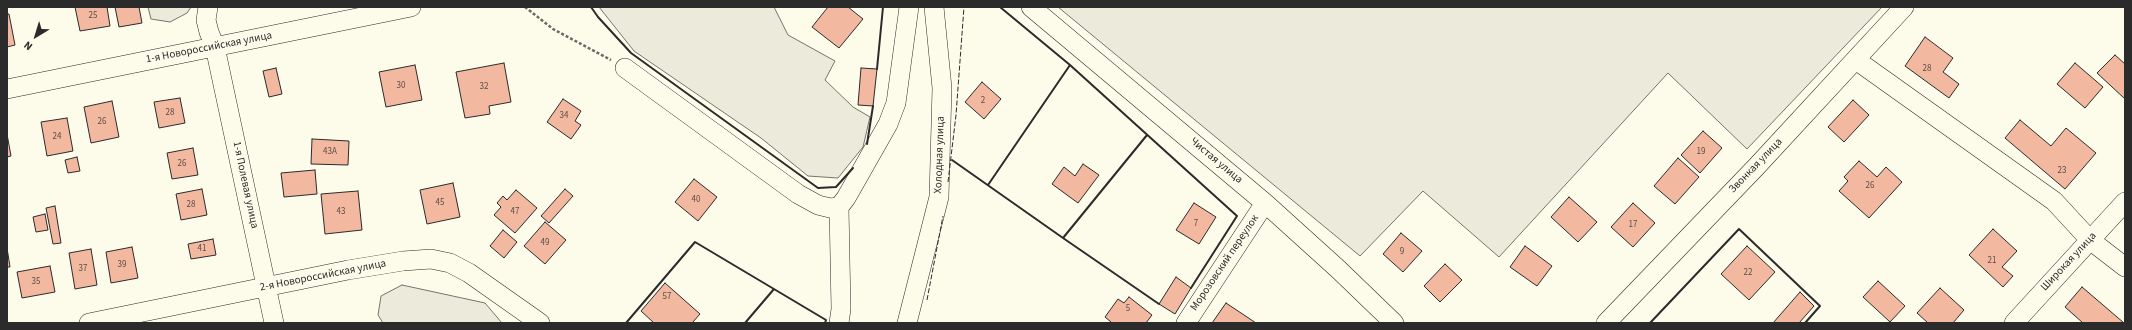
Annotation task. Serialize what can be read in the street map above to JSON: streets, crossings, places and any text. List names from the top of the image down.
{
  "streets": {
    "street": [
      "1-я Новороссийская улица",
      "Холодная улица",
      "Чистая улица",
      "Звонкая улица",
      "1-я Полевая улица",
      "Широкая улица",
      "Морозовский переулок",
      "2-я Новороссийская улица"
    ]
  },
  "crossings": [
    ["1-я Новороссийская улица", "1-я Полевая улица"],
    ["Чистая улица", "Морозовский переулок"],
    ["1-я Полевая улица", "2-я Новороссийская улица"]
  ],
  "house_numbers": [
    "25",
    "28",
    "30",
    "32",
    "2",
    "28",
    "34",
    "26",
    "24",
    "43А",
    "19",
    "26",
    "23",
    "26",
    "40",
    "45",
    "28",
    "43",
    "47",
    "7",
    "17",
    "49",
    "41",
    "9",
    "21",
    "39",
    "37",
    "22",
    "35",
    "57",
    "5"
  ],
  "north": "bottom left"
}
